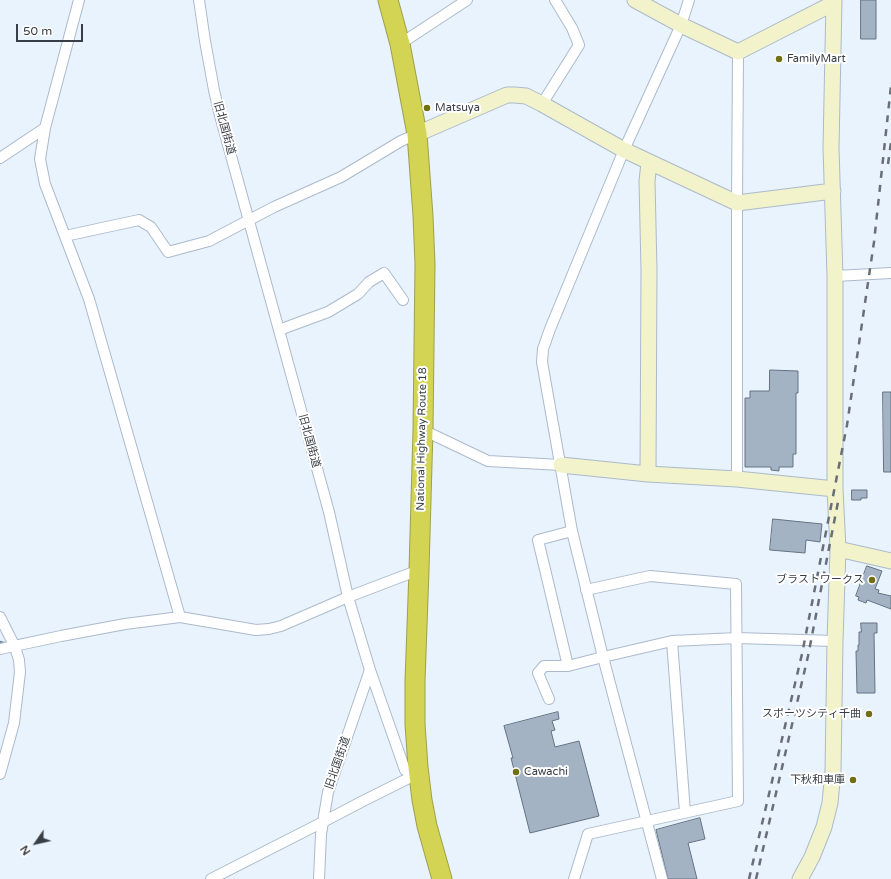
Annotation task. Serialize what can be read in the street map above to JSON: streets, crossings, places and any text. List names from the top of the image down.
{
  "streets": {
    "highway": ["National Highway Route 18"],
    "street": ["旧北国街道"]
  },
  "places": [
    "FamilyMart",
    "Matsuya",
    "ブラストワークス",
    "スポーツシティ千曲",
    "Cawachi",
    "下秋和車庫"
  ],
  "scale_bar": "50 m",
  "north": "bottom left"
}
